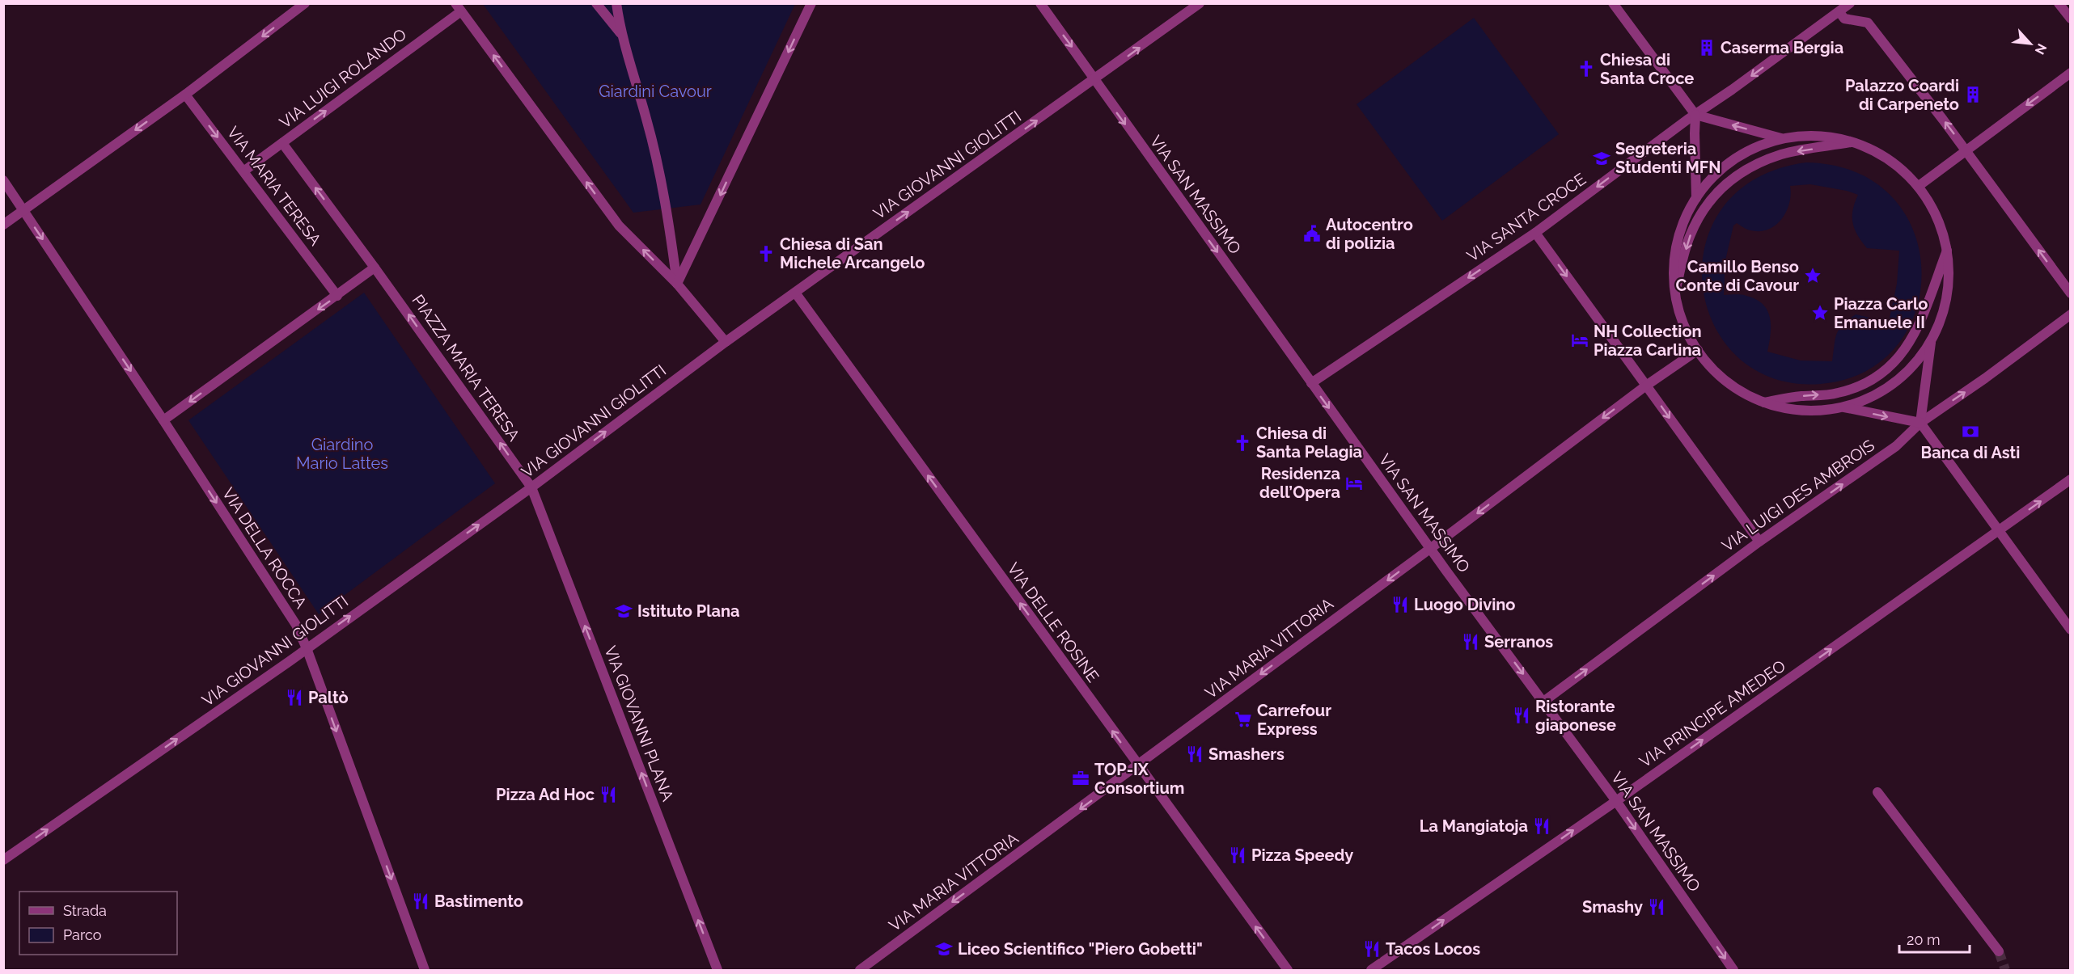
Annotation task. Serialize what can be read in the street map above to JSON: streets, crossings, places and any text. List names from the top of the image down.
{
  "streets": {
    "street": [
      "VIA LUIGI ROLANDO",
      "VIA GIOVANNI GIOLITTI",
      "VIA MARIA TERESA",
      "VIA SAN MASSIMO",
      "VIA SANTA CROCE",
      "PIAZZA MARIA TERESA",
      "VIA LUIGI DES AMBROIS",
      "VIA DELLA ROCCA",
      "VIA DELLE ROSINE",
      "VIA MARIA VITTORIA",
      "VIA PRINCIPE AMEDEO",
      "VIA GIOVANNI PLANA"
    ]
  },
  "crossings": [
    ["VIA LUIGI ROLANDO", "VIA MARIA TERESA"],
    ["VIA LUIGI ROLANDO", "PIAZZA MARIA TERESA"],
    ["VIA GIOVANNI GIOLITTI", "VIA SAN MASSIMO"],
    ["VIA GIOVANNI GIOLITTI", "PIAZZA MARIA TERESA"],
    ["VIA GIOVANNI GIOLITTI", "VIA DELLA ROCCA"],
    ["VIA GIOVANNI GIOLITTI", "VIA DELLE ROSINE"],
    ["VIA GIOVANNI GIOLITTI", "VIA GIOVANNI PLANA"],
    ["VIA SAN MASSIMO", "VIA SANTA CROCE"],
    ["VIA SAN MASSIMO", "VIA LUIGI DES AMBROIS"],
    ["VIA SAN MASSIMO", "VIA MARIA VITTORIA"],
    ["VIA SAN MASSIMO", "VIA PRINCIPE AMEDEO"],
    ["PIAZZA MARIA TERESA", "VIA GIOVANNI PLANA"],
    ["VIA DELLE ROSINE", "VIA MARIA VITTORIA"]
  ],
  "one_way": [
    "VIA LUIGI ROLANDO",
    "VIA GIOVANNI GIOLITTI",
    "VIA MARIA TERESA",
    "VIA SAN MASSIMO",
    "VIA SANTA CROCE",
    "PIAZZA MARIA TERESA",
    "VIA LUIGI DES AMBROIS",
    "VIA DELLA ROCCA",
    "VIA DELLE ROSINE",
    "VIA MARIA VITTORIA",
    "VIA PRINCIPE AMEDEO",
    "VIA GIOVANNI PLANA"
  ],
  "parks": ["Giardini Cavour", "Giardino Mario Lattes"],
  "places": {
    "building": ["Caserma Bergia", "Palazzo Coardi di Carpeneto"],
    "church": ["Chiesa di Santa Croce", "Chiesa di San Michele Arcangelo", "Chiesa di Santa Pelagia"],
    "school or university": ["Segreteria Studenti MFN", "Istituto Plana", "Liceo Scientifico \"Piero Gobetti\""],
    "public building": ["Autocentro di polizia"],
    "place": ["Camillo Benso Conte di Cavour", "Piazza Carlo Emanuele II"],
    "hotel": ["NH Collection Piazza Carlina", "Residenza dell’Opera"],
    "bank": ["Banca di Asti"],
    "restaurant": [
      "Luogo Divino",
      "Serranos",
      "Paltò",
      "Ristorante giaponese",
      "Smashers",
      "Pizza Ad Hoc",
      "La Mangiatoja",
      "Pizza Speedy",
      "Bastimento",
      "Smashy",
      "Tacos Locos"
    ],
    "supermarket": ["Carrefour Express"],
    "office": ["TOP-IX Consortium"]
  },
  "legend": ["Strada", "Parco"],
  "scale_bar": "20 m",
  "north": "bottom right"
}
